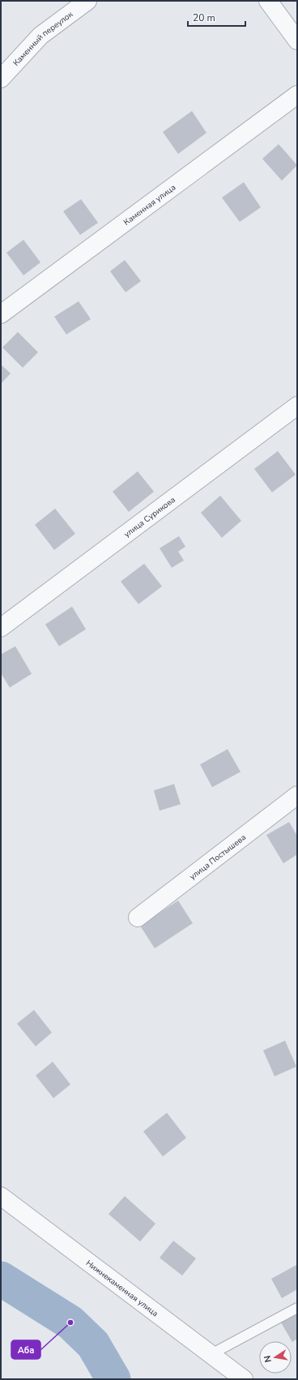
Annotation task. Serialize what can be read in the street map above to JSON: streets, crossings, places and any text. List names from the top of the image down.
{
  "streets": {
    "street": [
      "Каменный переулок",
      "Каменная улица",
      "улица Сурикова",
      "улица Постышева",
      "Нижнекаменная улица"
    ]
  },
  "places": ["Аба"],
  "scale_bar": "20 m",
  "north": "left"
}
